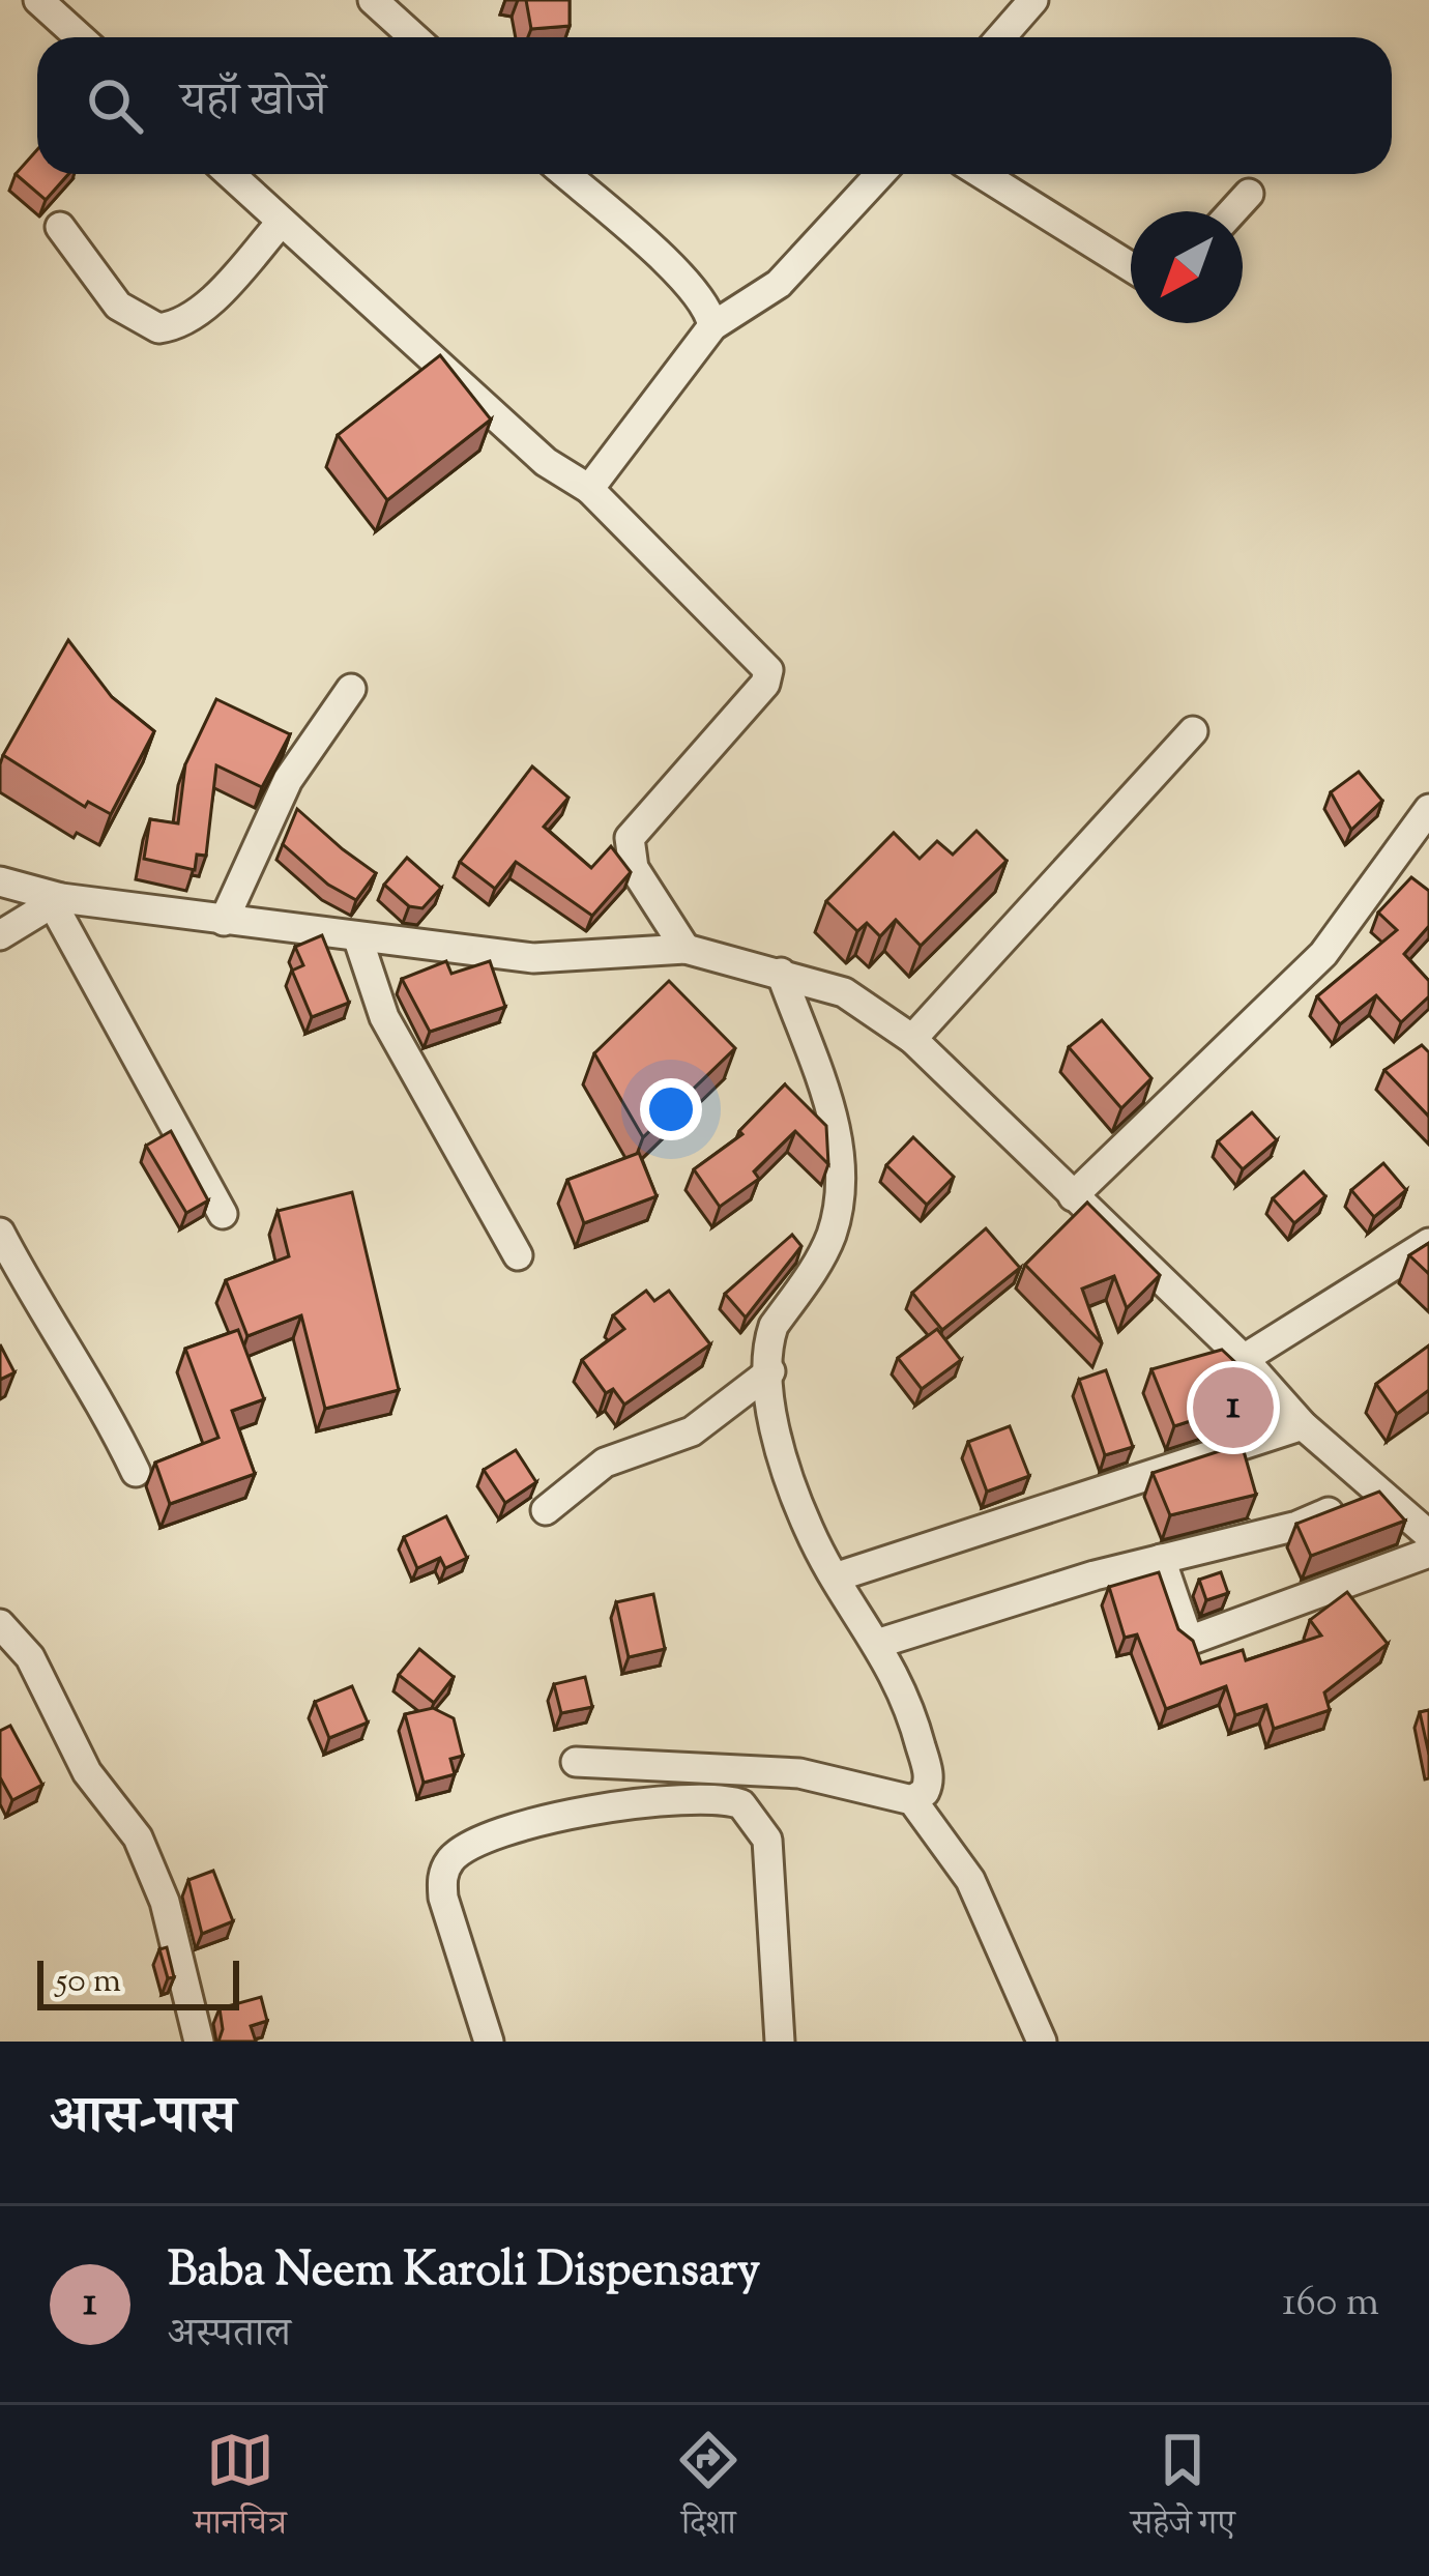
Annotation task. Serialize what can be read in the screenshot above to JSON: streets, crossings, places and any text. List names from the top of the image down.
{
  "scale_bar": "50 m",
  "north": "bottom left",
  "page": {
    "search": "यहाँ खोजें",
    "pins": "1",
    "scale": "50 m",
    "heading": "आस-पास",
    "list": [
      {
        "mark": "1",
        "name": "Baba Neem Karoli Dispensary",
        "note": "अस्पताल",
        "value": "160 m"
      }
    ],
    "nav": ["मानचित्र", "दिशा", "सहेजे गए"]
  }
}
